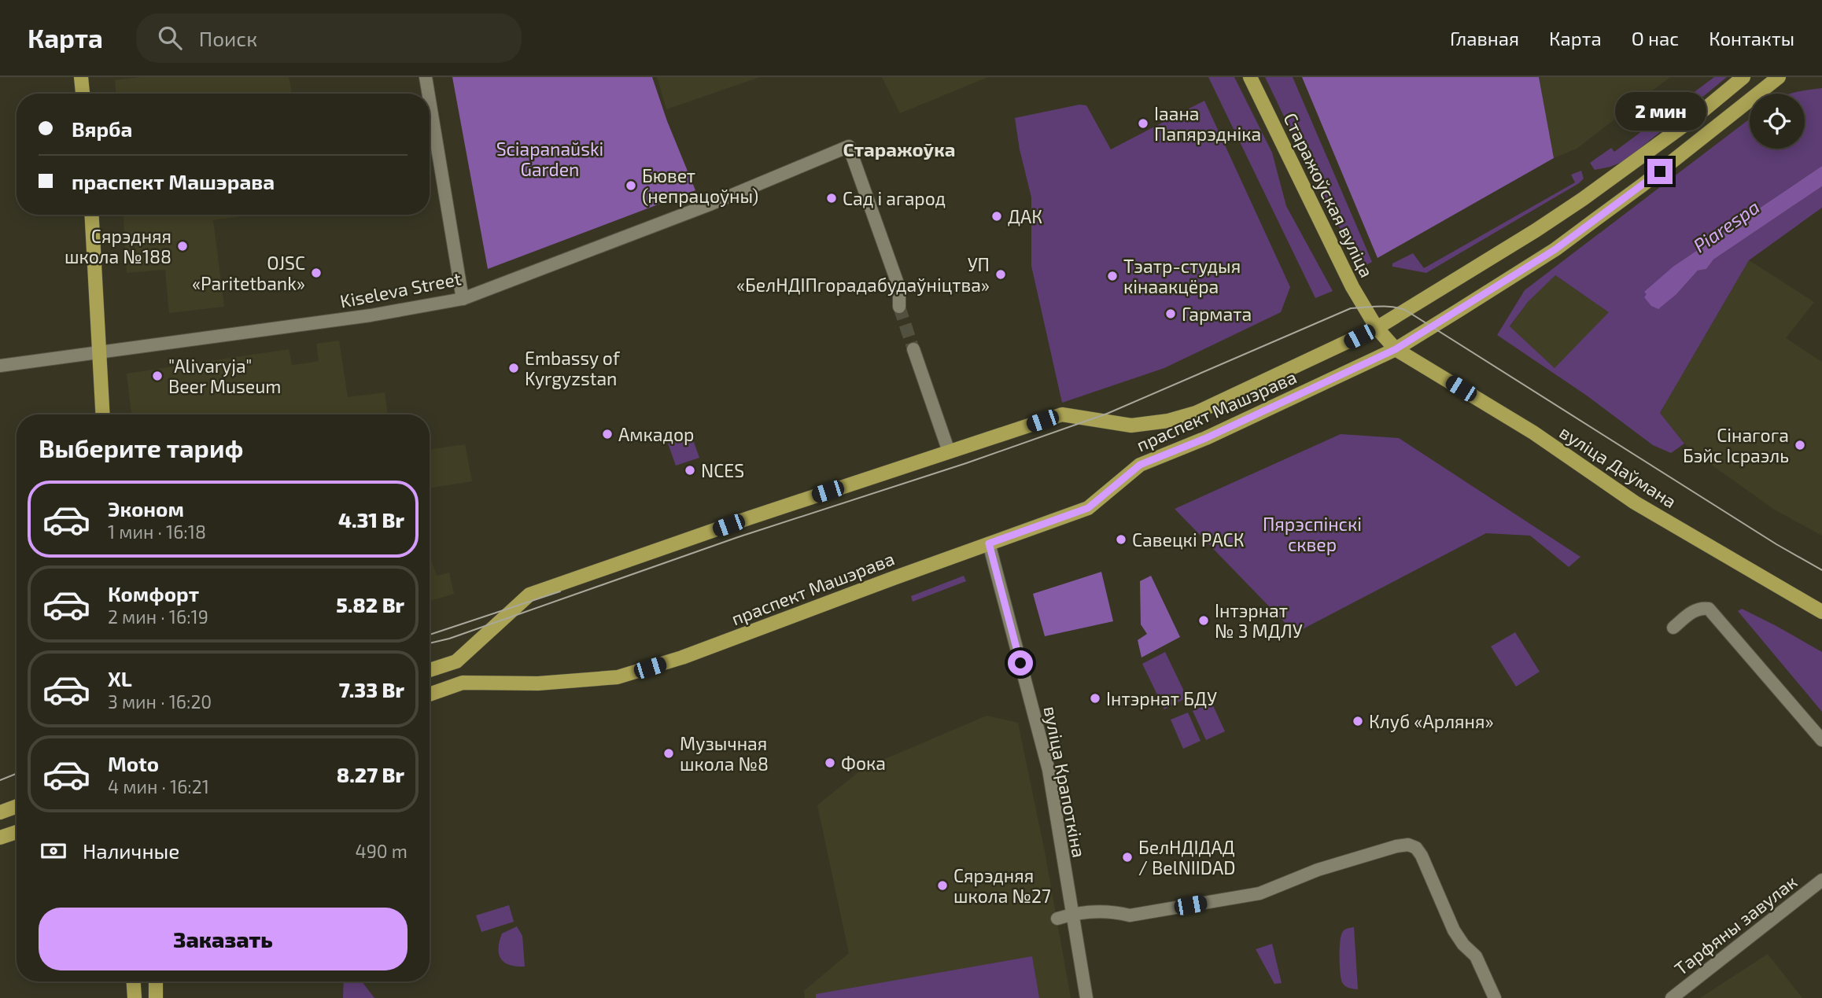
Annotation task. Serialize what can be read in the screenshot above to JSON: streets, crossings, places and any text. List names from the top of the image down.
{
  "streets": {
    "main road": ["Старажоўская вуліца", "праспект Машэрава", "вуліца Даўмана"],
    "street": ["Kiseleva Street", "вуліца Крапоткіна", "Тарфяны завулак"]
  },
  "crossings": [
    ["Старажоўская вуліца", "праспект Машэрава"],
    ["Старажоўская вуліца", "вуліца Даўмана"],
    ["праспект Машэрава", "вуліца Даўмана"],
    ["праспект Машэрава", "вуліца Крапоткіна"]
  ],
  "districts": ["Старажоўка"],
  "water": ["Piarespa"],
  "parks": ["Sciapanaŭski Garden", "Пярэспінскі сквер"],
  "places": [
    "Іаана Папярэдніка",
    "Бювет (непрацоўны)",
    "Сад і агарод",
    "ДАК",
    "Сярэдняя школа №188",
    "OJSC «Paritetbank»",
    "УП «БелНДІПгорадабудаўніцтва»",
    "Тэатр-студыя кінаакцёра",
    "Гармата",
    "Embassy of Kyrgyzstan",
    "\"Alivaryja\" Beer Museum",
    "Амкадор",
    "Сінагога Бэйс Ісраэль",
    "NCES",
    "Савецкі РАСК",
    "Інтэрнат № 3 МДЛУ",
    "Інтэрнат БДУ",
    "Клуб «Арляня»",
    "Музычная школа №8",
    "Фока",
    "БелНДІДАД / BelNIIDAD",
    "Сярэдняя школа №27"
  ],
  "page": {
    "header": "Карта",
    "search": "Поиск",
    "nav": [
      "Главная",
      "Карта",
      "О нас",
      "Контакты"
    ],
    "bubble": "2 мин",
    "banner": ["Вярба", "праспект Машэрава"],
    "heading": "Выберите тариф",
    "list": [
      {
        "name": "Эконом",
        "note": "1 мин · 16:18",
        "value": "4.31 Br"
      },
      {
        "name": "Комфорт",
        "note": "2 мин · 16:19",
        "value": "5.82 Br"
      },
      {
        "name": "XL",
        "note": "3 мин · 16:20",
        "value": "7.33 Br"
      },
      {
        "name": "Moto",
        "note": "4 мин · 16:21",
        "value": "8.27 Br"
      }
    ],
    "pay": ["Наличные", "490 m"],
    "buttons": "Заказать"
  }
}
